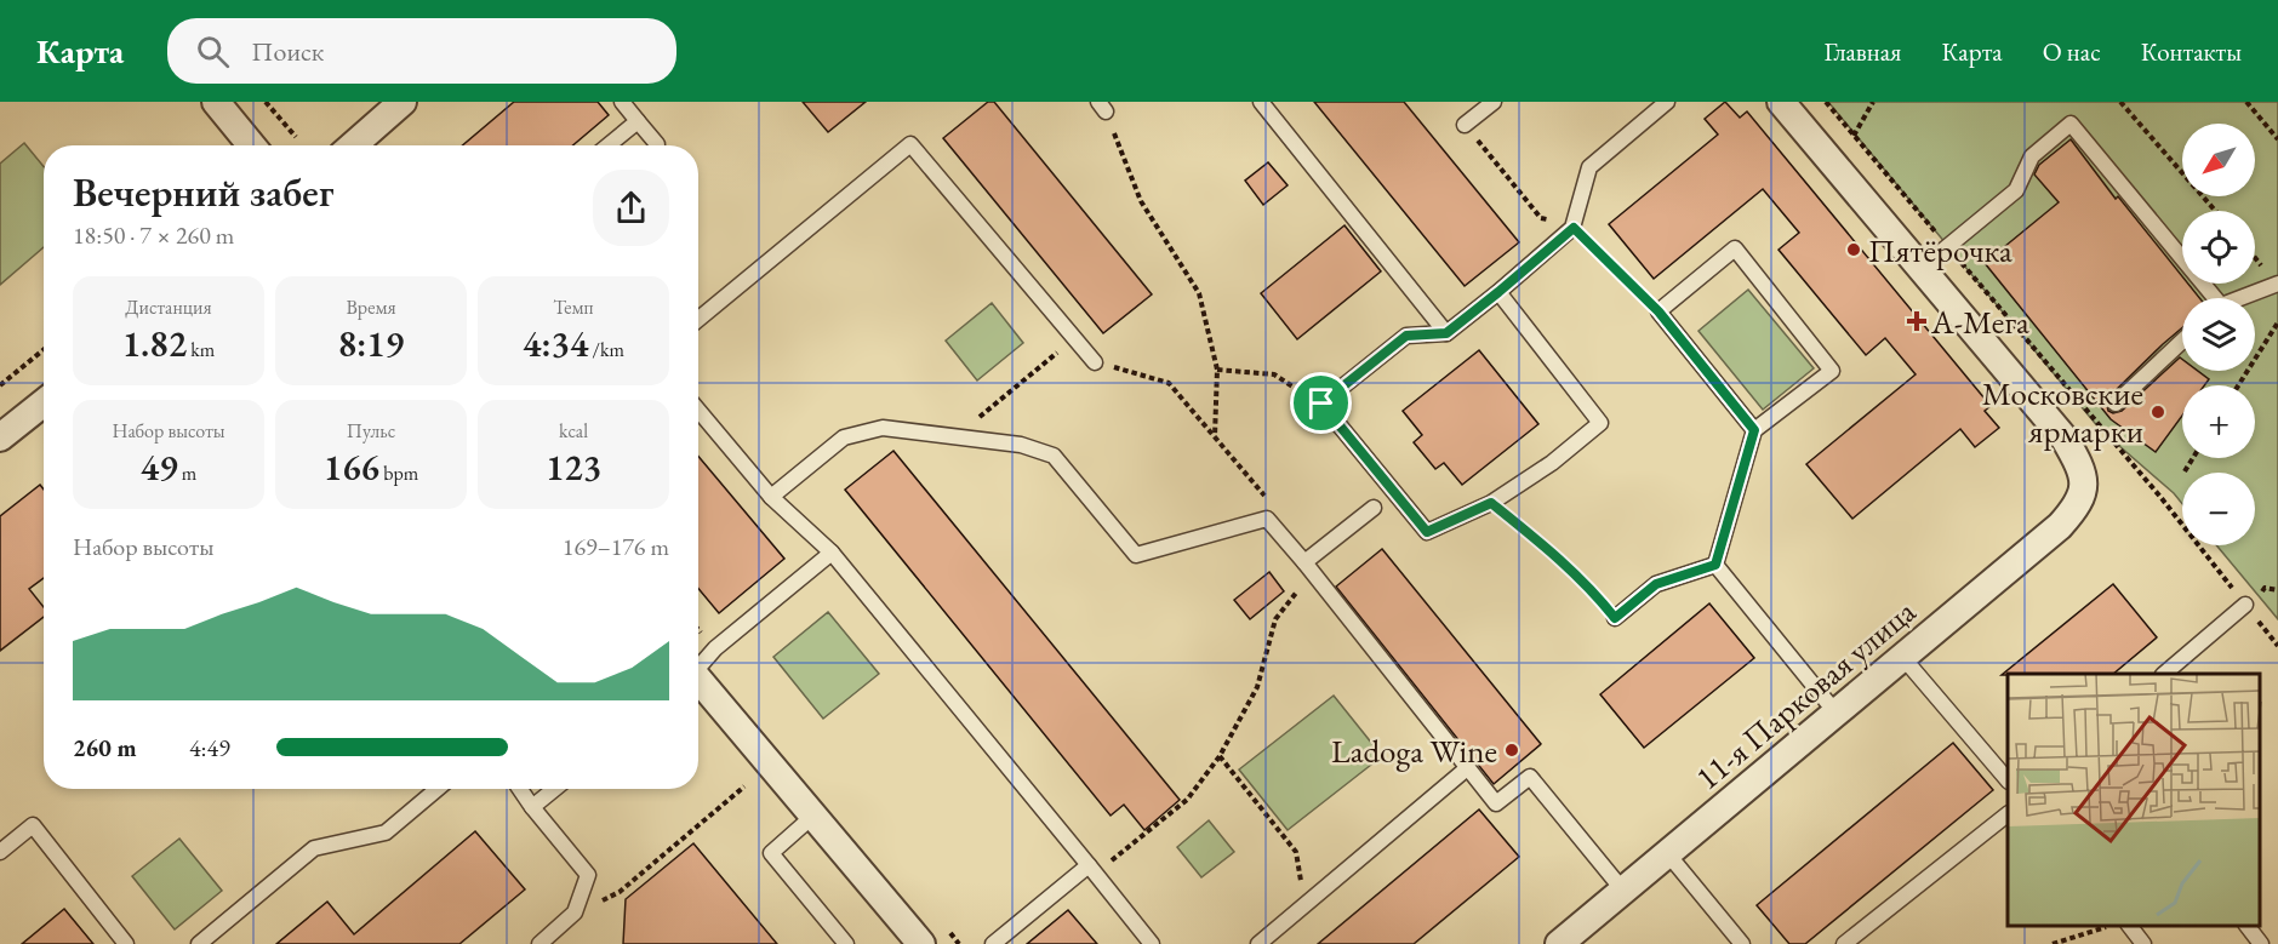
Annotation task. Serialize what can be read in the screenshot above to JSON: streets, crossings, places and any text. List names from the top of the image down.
{
  "streets": {
    "street": ["11-я Парковая улица"]
  },
  "places": {
    "other": ["Пятёрочка", "Московские ярмарки", "Ladoga Wine"],
    "health": ["А-Мега"]
  },
  "north": "bottom left",
  "page": {
    "header": "Карта",
    "search": "Поиск",
    "nav": [
      "Главная",
      "Карта",
      "О нас",
      "Контакты"
    ],
    "map_buttons": ["+", "−"],
    "heading": ["Вечерний забег", "18:50 · 7 × 260 m"],
    "stats": [
      ["Дистанция", "1.82 km"],
      ["Время", "8:19"],
      ["Темп", "4:34 /km"],
      ["Набор высоты", "49 m"],
      ["Пульс", "166 bpm"],
      ["kcal", "123"]
    ],
    "chart": ["Набор высоты", "169–176 m"],
    "list": [
      {
        "name": "260 m",
        "note": "4:49"
      }
    ]
  }
}
